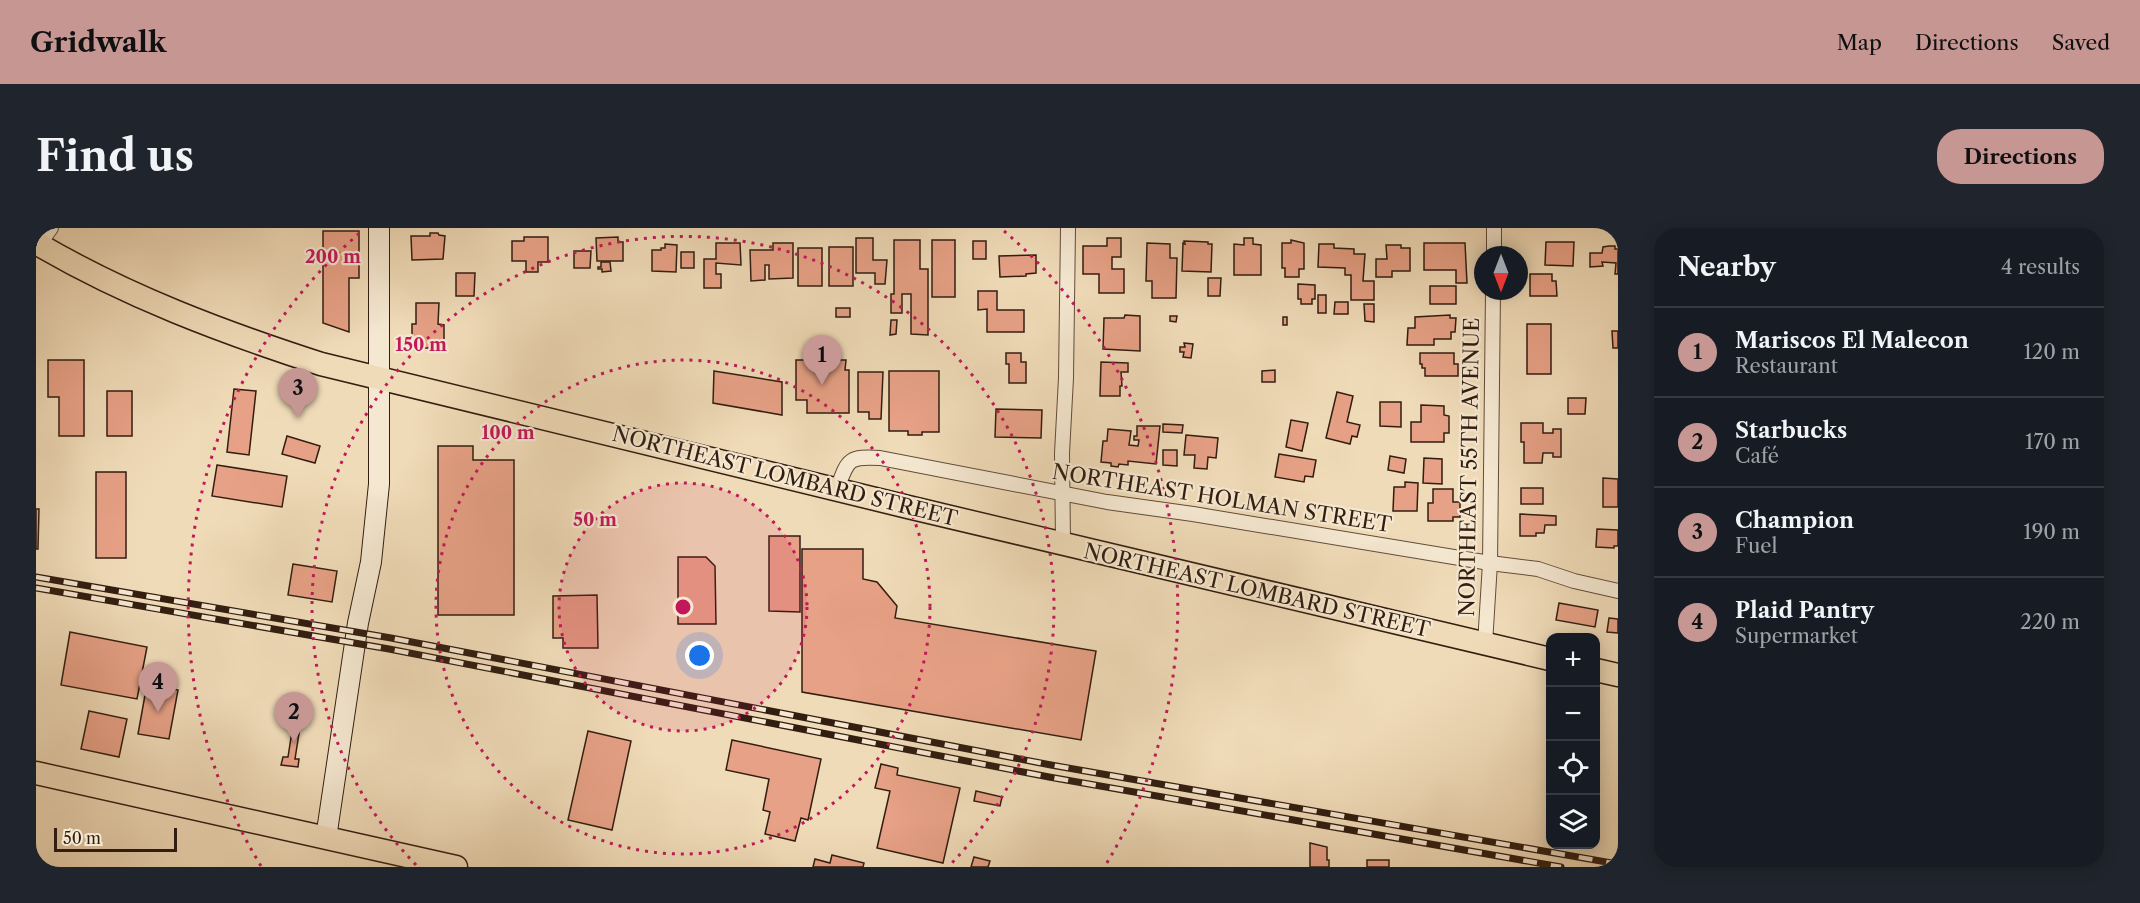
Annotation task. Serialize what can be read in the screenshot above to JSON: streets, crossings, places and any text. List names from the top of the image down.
{
  "streets": {
    "main road": ["NORTHEAST LOMBARD STREET"],
    "street": ["NORTHEAST 55TH AVENUE", "NORTHEAST HOLMAN STREET"]
  },
  "crossings": [
    ["NORTHEAST 55TH AVENUE", "NORTHEAST LOMBARD STREET"],
    ["NORTHEAST 55TH AVENUE", "NORTHEAST HOLMAN STREET"],
    ["NORTHEAST LOMBARD STREET", "NORTHEAST HOLMAN STREET"]
  ],
  "scale_bar": "50 m",
  "north": "bottom",
  "page": {
    "header": "Gridwalk",
    "nav": ["Map", "Directions", "Saved"],
    "buttons": "Directions",
    "title": "Find us",
    "heading": ["Nearby", "4 results"],
    "list": [
      {
        "mark": "1",
        "name": "Mariscos El Malecon",
        "note": "Restaurant",
        "value": "120 m"
      },
      {
        "mark": "2",
        "name": "Starbucks",
        "note": "Café",
        "value": "170 m"
      },
      {
        "mark": "3",
        "name": "Champion",
        "note": "Fuel",
        "value": "190 m"
      },
      {
        "mark": "4",
        "name": "Plaid Pantry",
        "note": "Supermarket",
        "value": "220 m"
      }
    ],
    "pins": [
      "1",
      "3",
      "4",
      "2"
    ],
    "map_buttons": ["+", "−"],
    "scale": "50 m"
  },
  "rings": [
    "200 m",
    "150 m",
    "100 m",
    "50 m"
  ]
}
